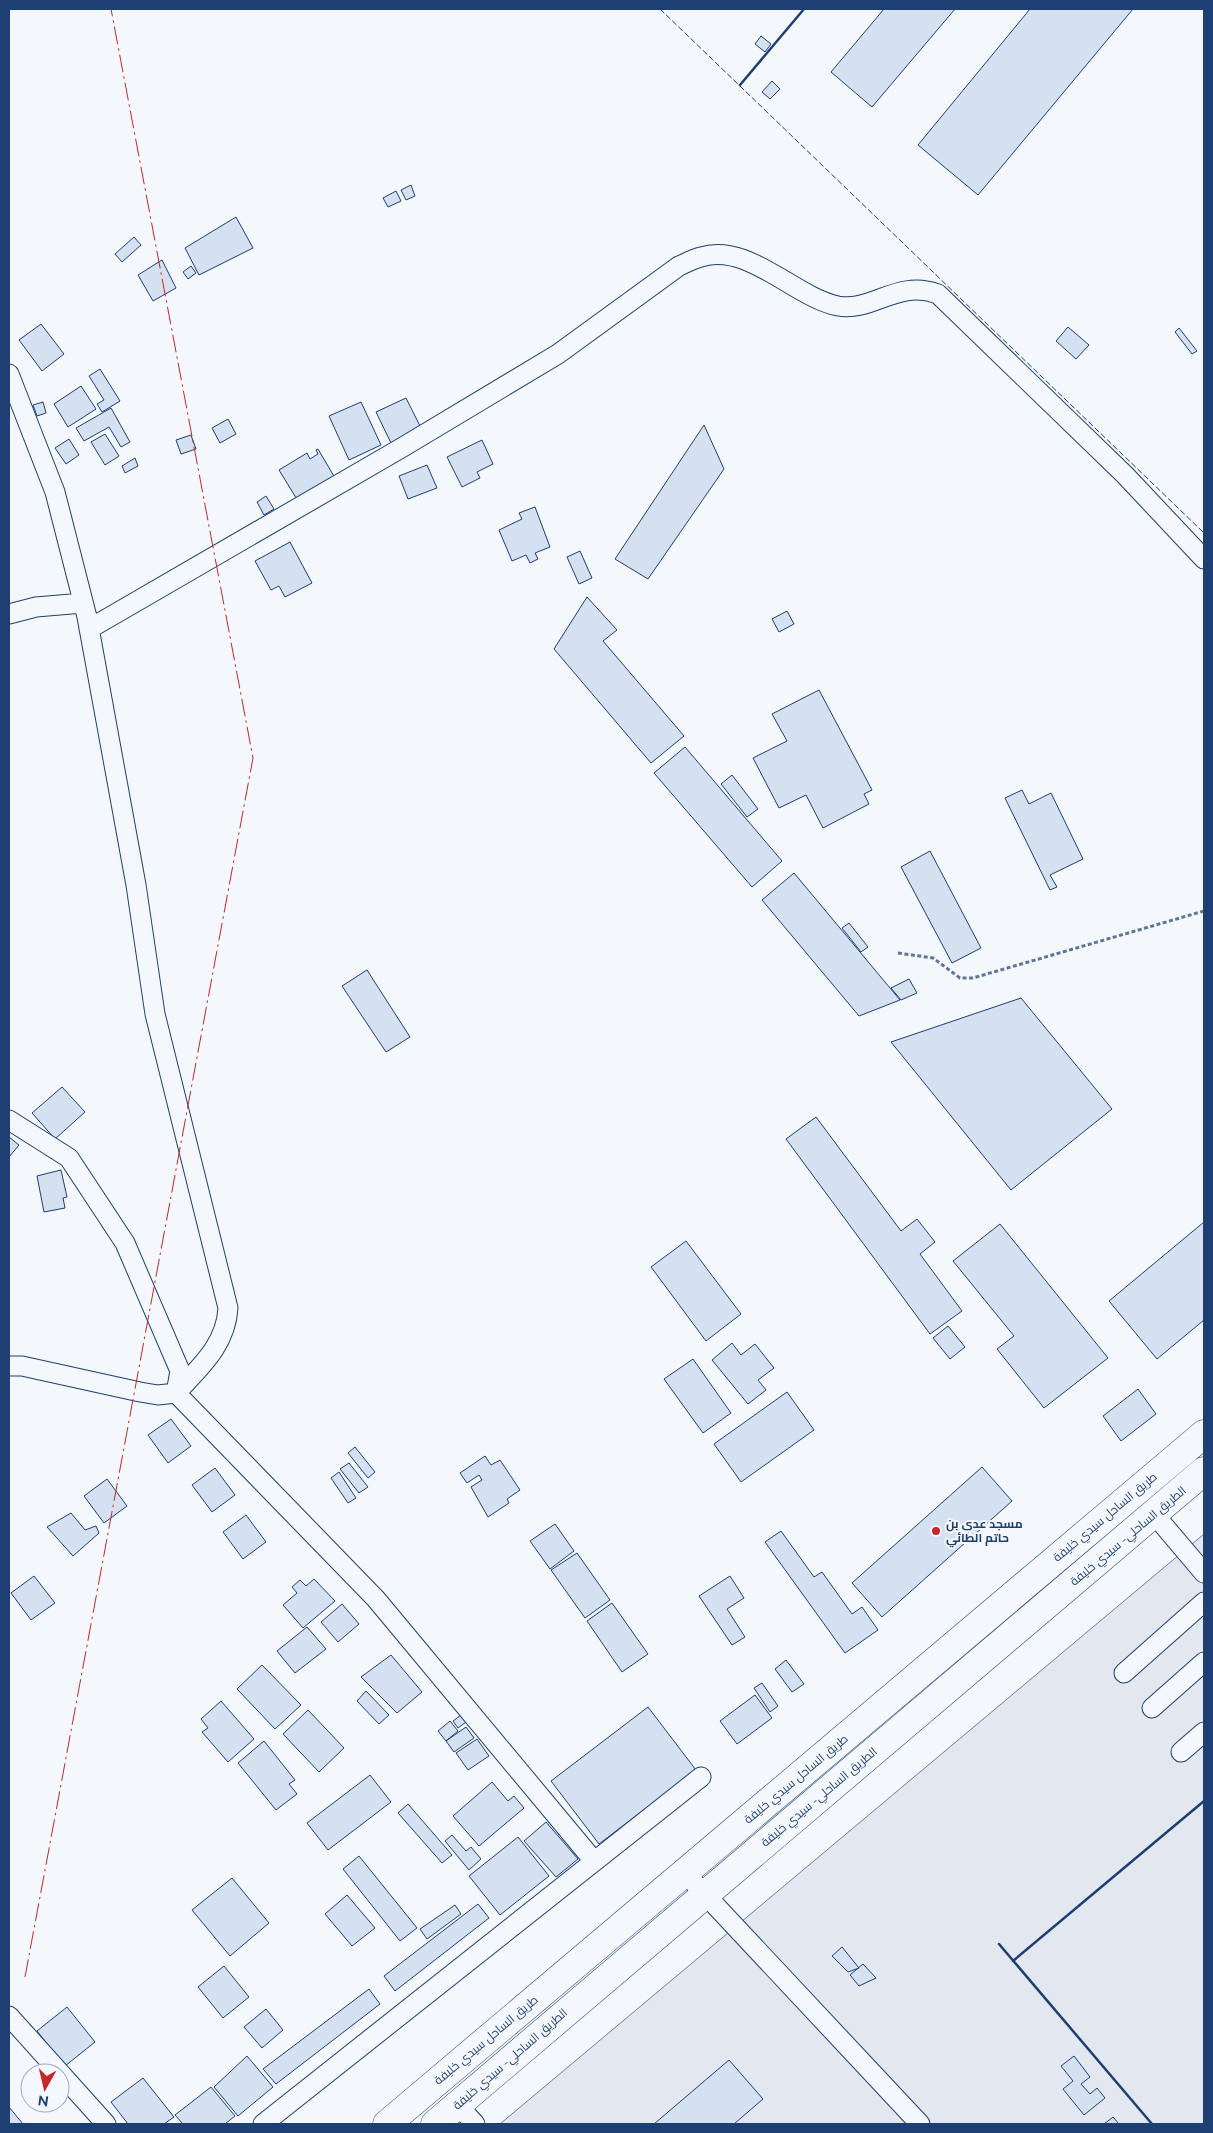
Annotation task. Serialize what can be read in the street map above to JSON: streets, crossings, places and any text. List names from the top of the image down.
{
  "streets": {
    "highway": ["طريق الساحل سيدي خليفة", "الطريق الساحلي- سيدي خليفة"]
  },
  "places": ["مسجد عدي بن حاتم الطائي"],
  "north": "bottom"
}
